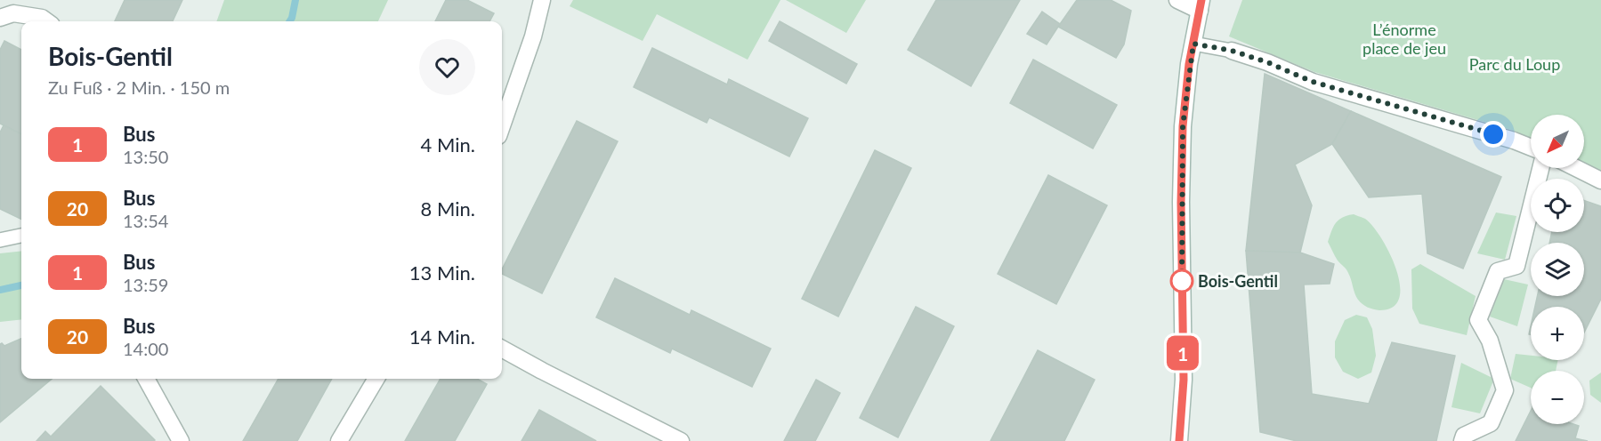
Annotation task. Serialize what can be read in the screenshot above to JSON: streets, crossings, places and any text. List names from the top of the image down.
{
  "parks": ["L’énorme place de jeu", "Parc du Loup"],
  "places": ["Bois-Gentil"],
  "lines": ["bus line 1"],
  "north": "bottom left",
  "page": {
    "on_map": "1",
    "heading": ["Bois-Gentil", "Zu Fuß · 2 Min. · 150 m"],
    "list": [
      {
        "mark": "1",
        "name": "Bus",
        "note": "13:50",
        "value": "4 Min."
      },
      {
        "mark": "20",
        "name": "Bus",
        "note": "13:54",
        "value": "8 Min."
      },
      {
        "mark": "1",
        "name": "Bus",
        "note": "13:59",
        "value": "13 Min."
      },
      {
        "mark": "20",
        "name": "Bus",
        "note": "14:00",
        "value": "14 Min."
      }
    ],
    "map_buttons": ["+", "−"]
  }
}
